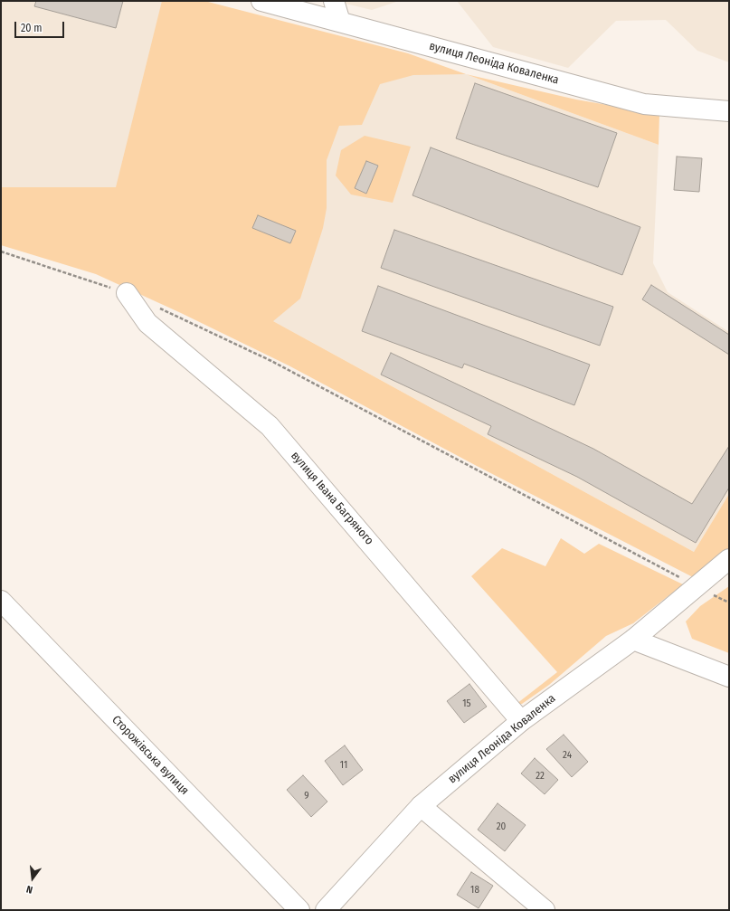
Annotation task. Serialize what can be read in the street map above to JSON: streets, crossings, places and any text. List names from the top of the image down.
{
  "streets": {
    "street": ["вулиця Леоніда Коваленка", "вулиця Івана Багряного", "Сторожівська вулиця"]
  },
  "crossings": [
    ["вулиця Леоніда Коваленка", "вулиця Івана Багряного"]
  ],
  "house_numbers": [
    "15",
    "24",
    "11",
    "22",
    "9",
    "20",
    "18"
  ],
  "scale_bar": "20 m",
  "north": "bottom"
}
